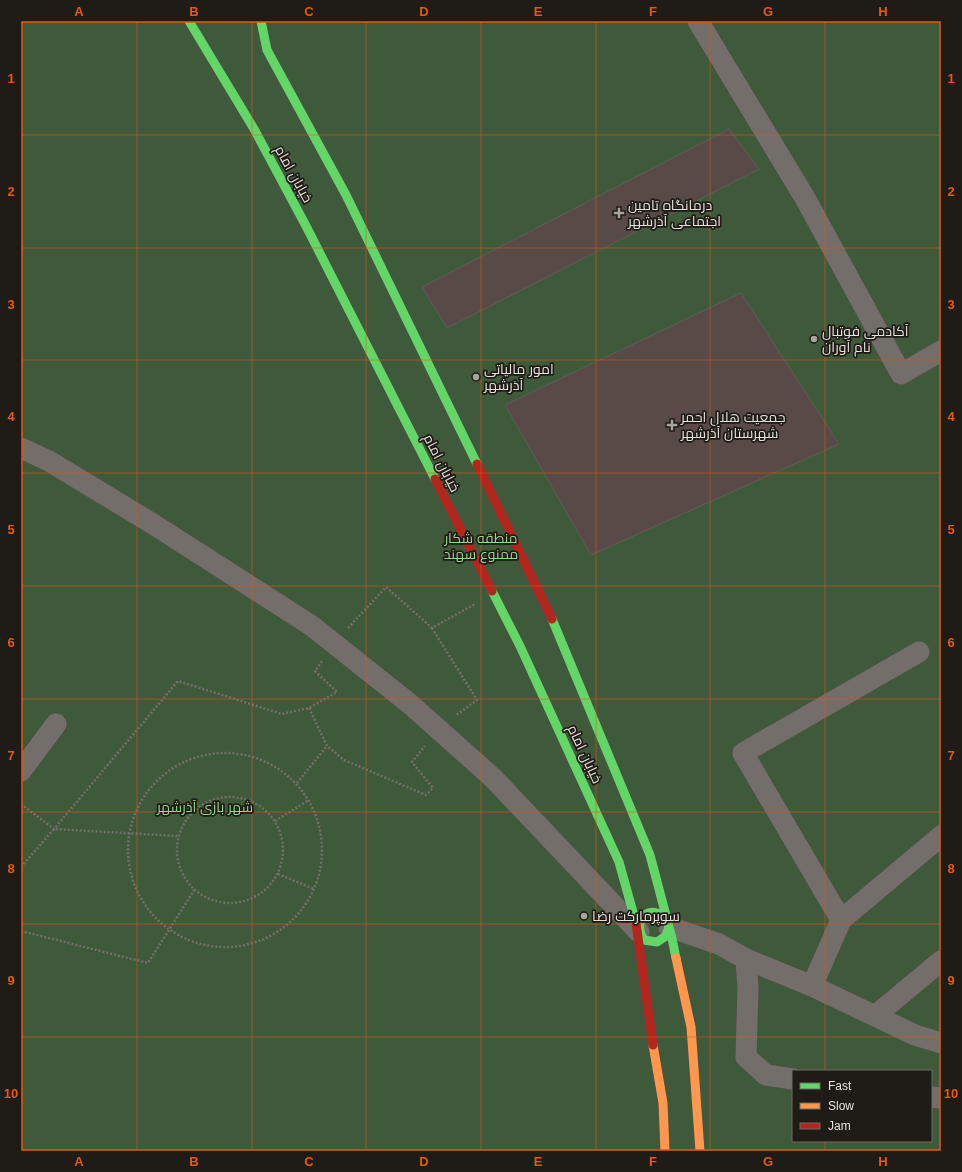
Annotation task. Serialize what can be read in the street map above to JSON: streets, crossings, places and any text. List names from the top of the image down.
{
  "streets": {
    "main road": ["خیابان امام"]
  },
  "parks": ["منطقه شکار ممنوع سهند", "شهر بازی آذرشهر"],
  "places": {
    "health": ["درمانگاه تامین اجتماعی آذرشهر", "جمعیت هلال احمر شهرستان آذرشهر"],
    "other": ["آکادمی فوتبال نام آوران", "امور مالیاتی آذرشهر", "سوپرمارکت رضا"]
  },
  "legend": ["Fast", "Slow", "Jam"],
  "grid": {
    "columns": [
      "A",
      "B",
      "C",
      "D",
      "E",
      "F",
      "G",
      "H"
    ],
    "rows": [
      "1",
      "2",
      "3",
      "4",
      "5",
      "6",
      "7",
      "8",
      "9",
      "10"
    ]
  }
}
